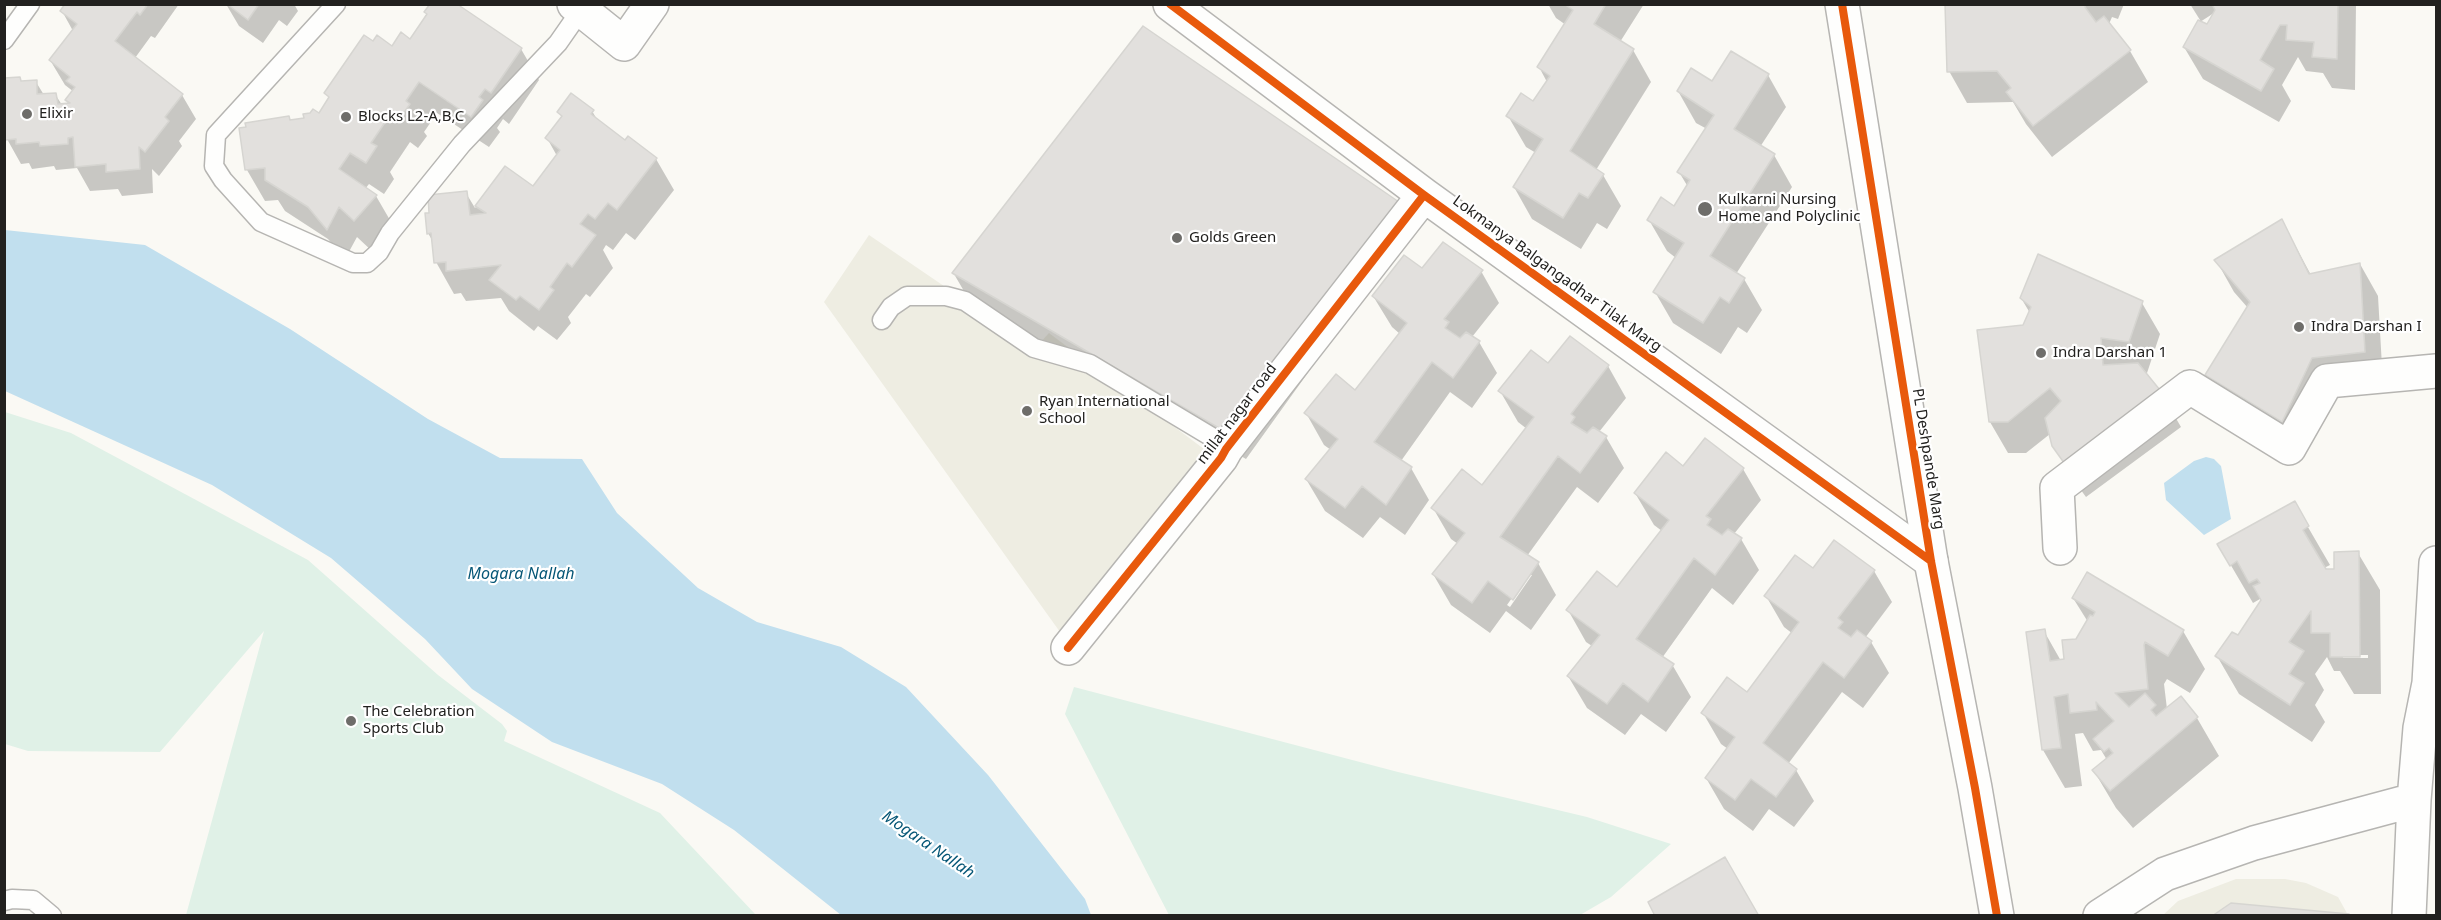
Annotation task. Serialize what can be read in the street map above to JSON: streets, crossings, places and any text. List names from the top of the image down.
{
  "streets": {
    "street": ["Lokmanya Balgangadhar Tilak Marg", "millat nagar road", "PL Deshpande Marg"]
  },
  "crossings": [
    ["Lokmanya Balgangadhar Tilak Marg", "millat nagar road"],
    ["Lokmanya Balgangadhar Tilak Marg", "PL Deshpande Marg"]
  ],
  "water": ["Mogara Nallah"],
  "places": [
    "Elixir",
    "Blocks L2-A,B,C",
    "Kulkarni Nursing Home and Polyclinic",
    "Golds Green",
    "Indra Darshan I",
    "Indra Darshan 1",
    "Ryan International School",
    "The Celebration Sports Club"
  ]
}
